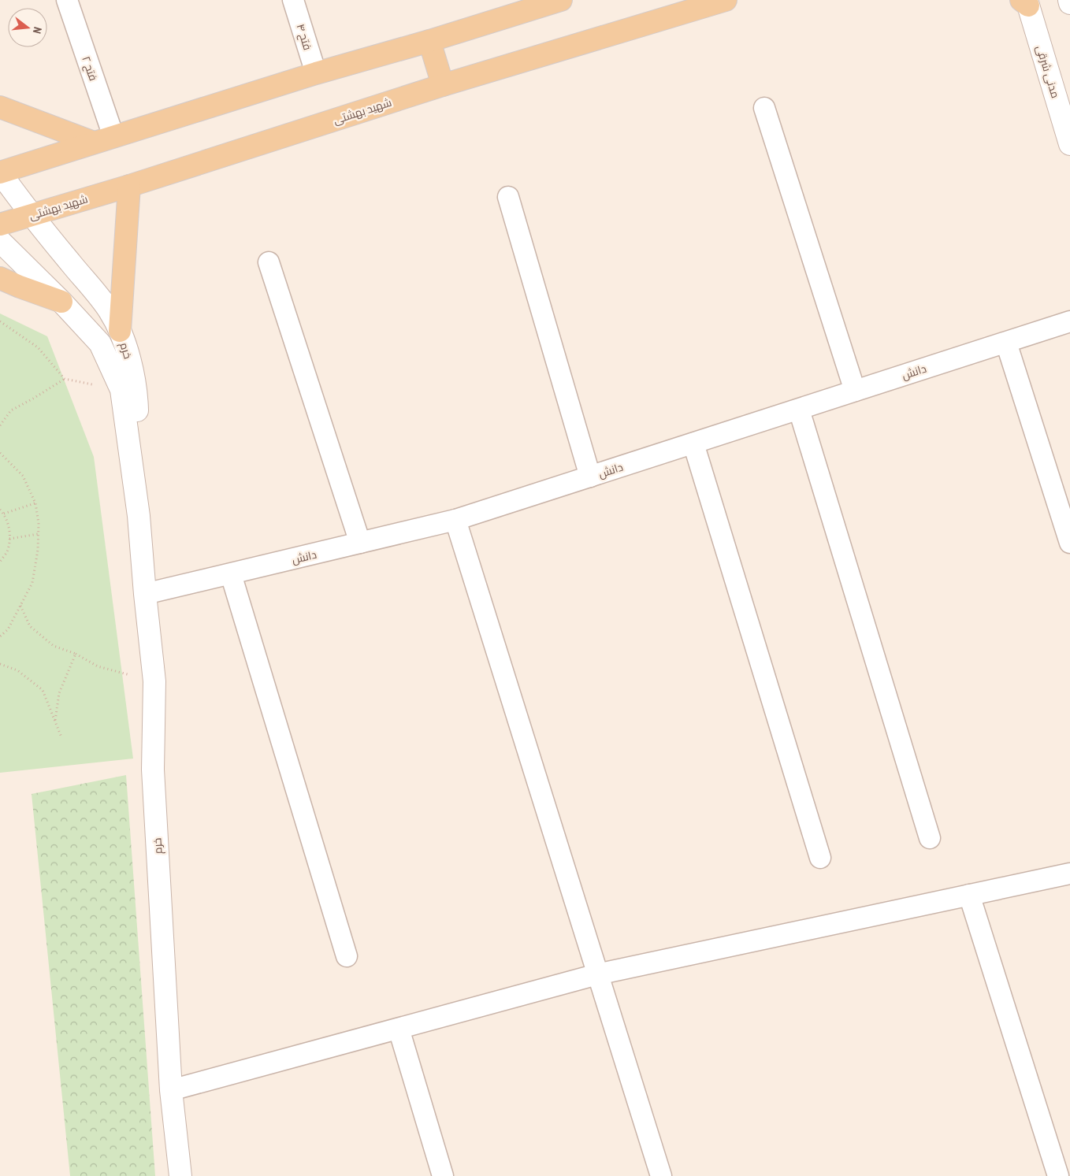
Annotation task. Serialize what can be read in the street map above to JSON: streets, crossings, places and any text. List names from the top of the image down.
{
  "streets": {
    "main road": ["شهید بهشتی"],
    "street": [
      "فتح ۴",
      "فتح ۲",
      "مدنی شرقی",
      "خرم",
      "دانش"
    ]
  },
  "crossings": [
    ["شهید بهشتی", "خرم"],
    ["خرم", "دانش"]
  ],
  "north": "right"
}
